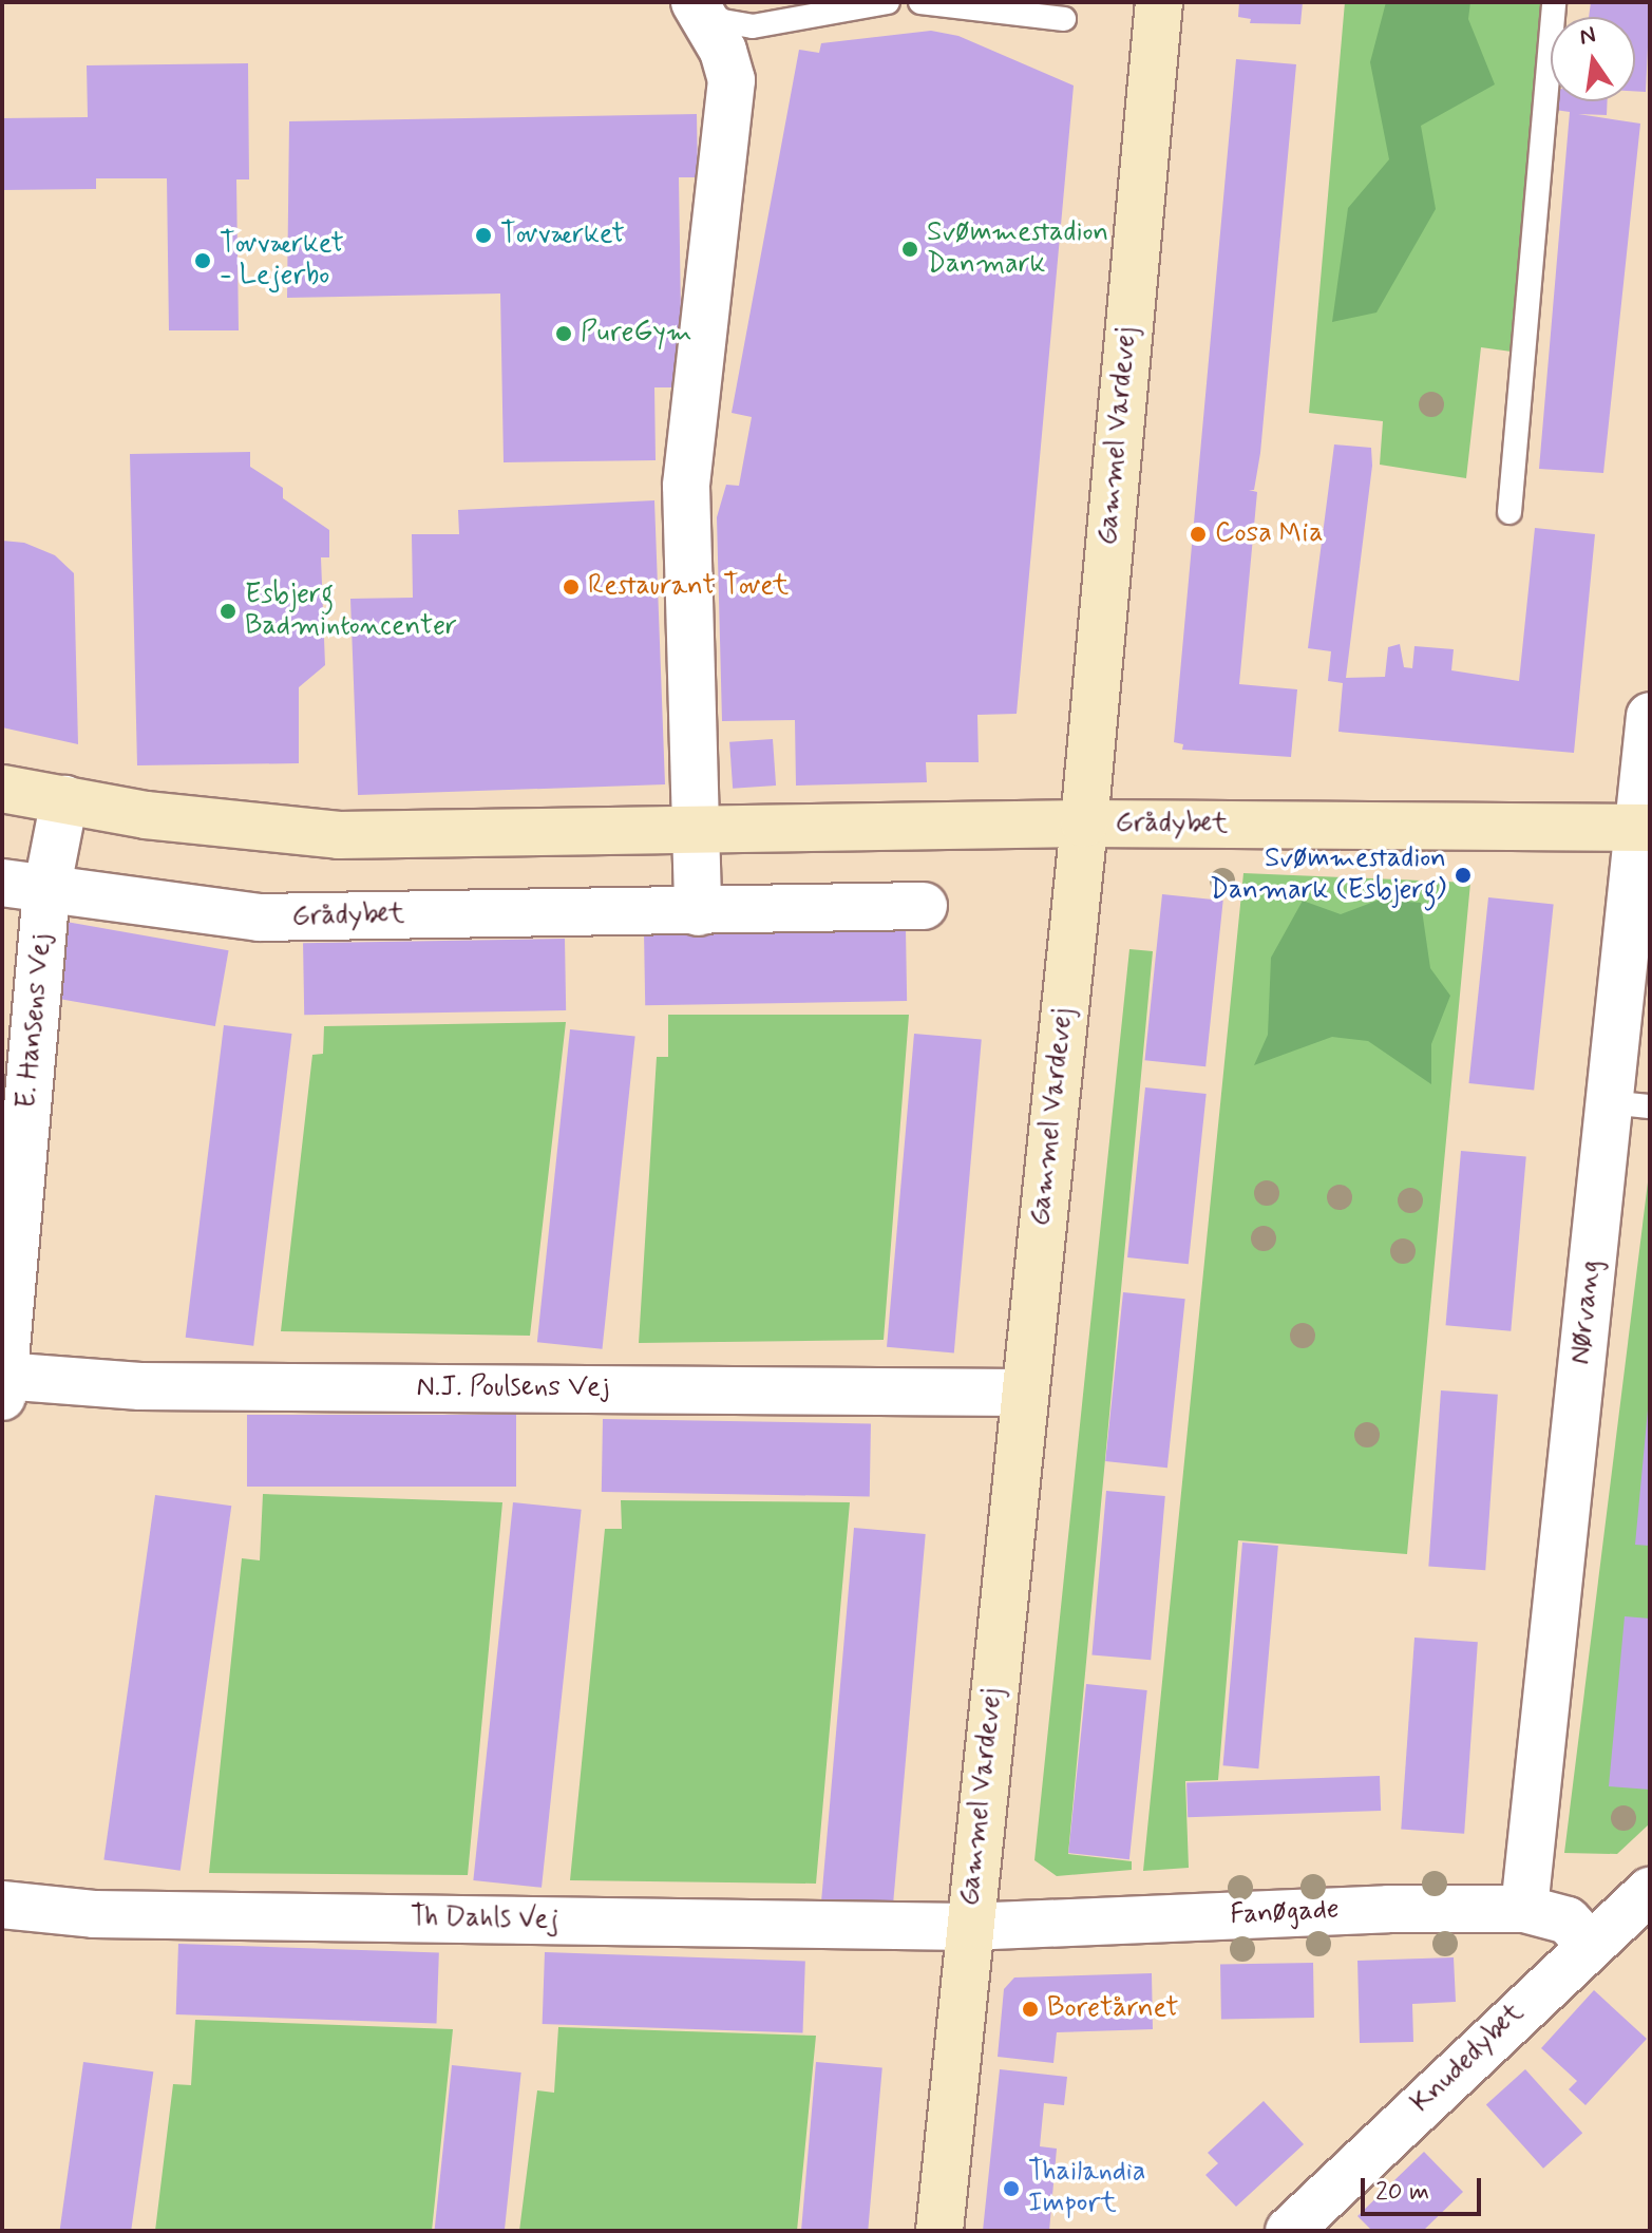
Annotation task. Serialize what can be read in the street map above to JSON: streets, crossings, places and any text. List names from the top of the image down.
{
  "streets": {
    "street": [
      "Gammel Vardevej",
      "Grådybet",
      "E. Hansens Vej",
      "Nørvang",
      "N.J. Poulsens Vej",
      "Fanøgade",
      "Th Dahls Vej",
      "Knudedybet"
    ]
  },
  "crossings": [
    ["Gammel Vardevej", "Grådybet"],
    ["Gammel Vardevej", "N.J. Poulsens Vej"],
    ["Gammel Vardevej", "Fanøgade"],
    ["Gammel Vardevej", "Th Dahls Vej"],
    ["Grådybet", "E. Hansens Vej"],
    ["Grådybet", "Nørvang"],
    ["E. Hansens Vej", "N.J. Poulsens Vej"],
    ["Nørvang", "Fanøgade"],
    ["Fanøgade", "Th Dahls Vej"],
    ["Fanøgade", "Knudedybet"]
  ],
  "places": [
    "Tovværket",
    "Svømmestadion Danmark",
    "Tovværket - Lejerbo",
    "PureGym",
    "Cosa Mia",
    "Restaurant Tovet",
    "Esbjerg Badmintoncenter",
    "Svømmestadion Danmark (Esbjerg)",
    "Boretårnet",
    "Thailandia Import"
  ],
  "scale_bar": "20 m",
  "north": "top"
}
